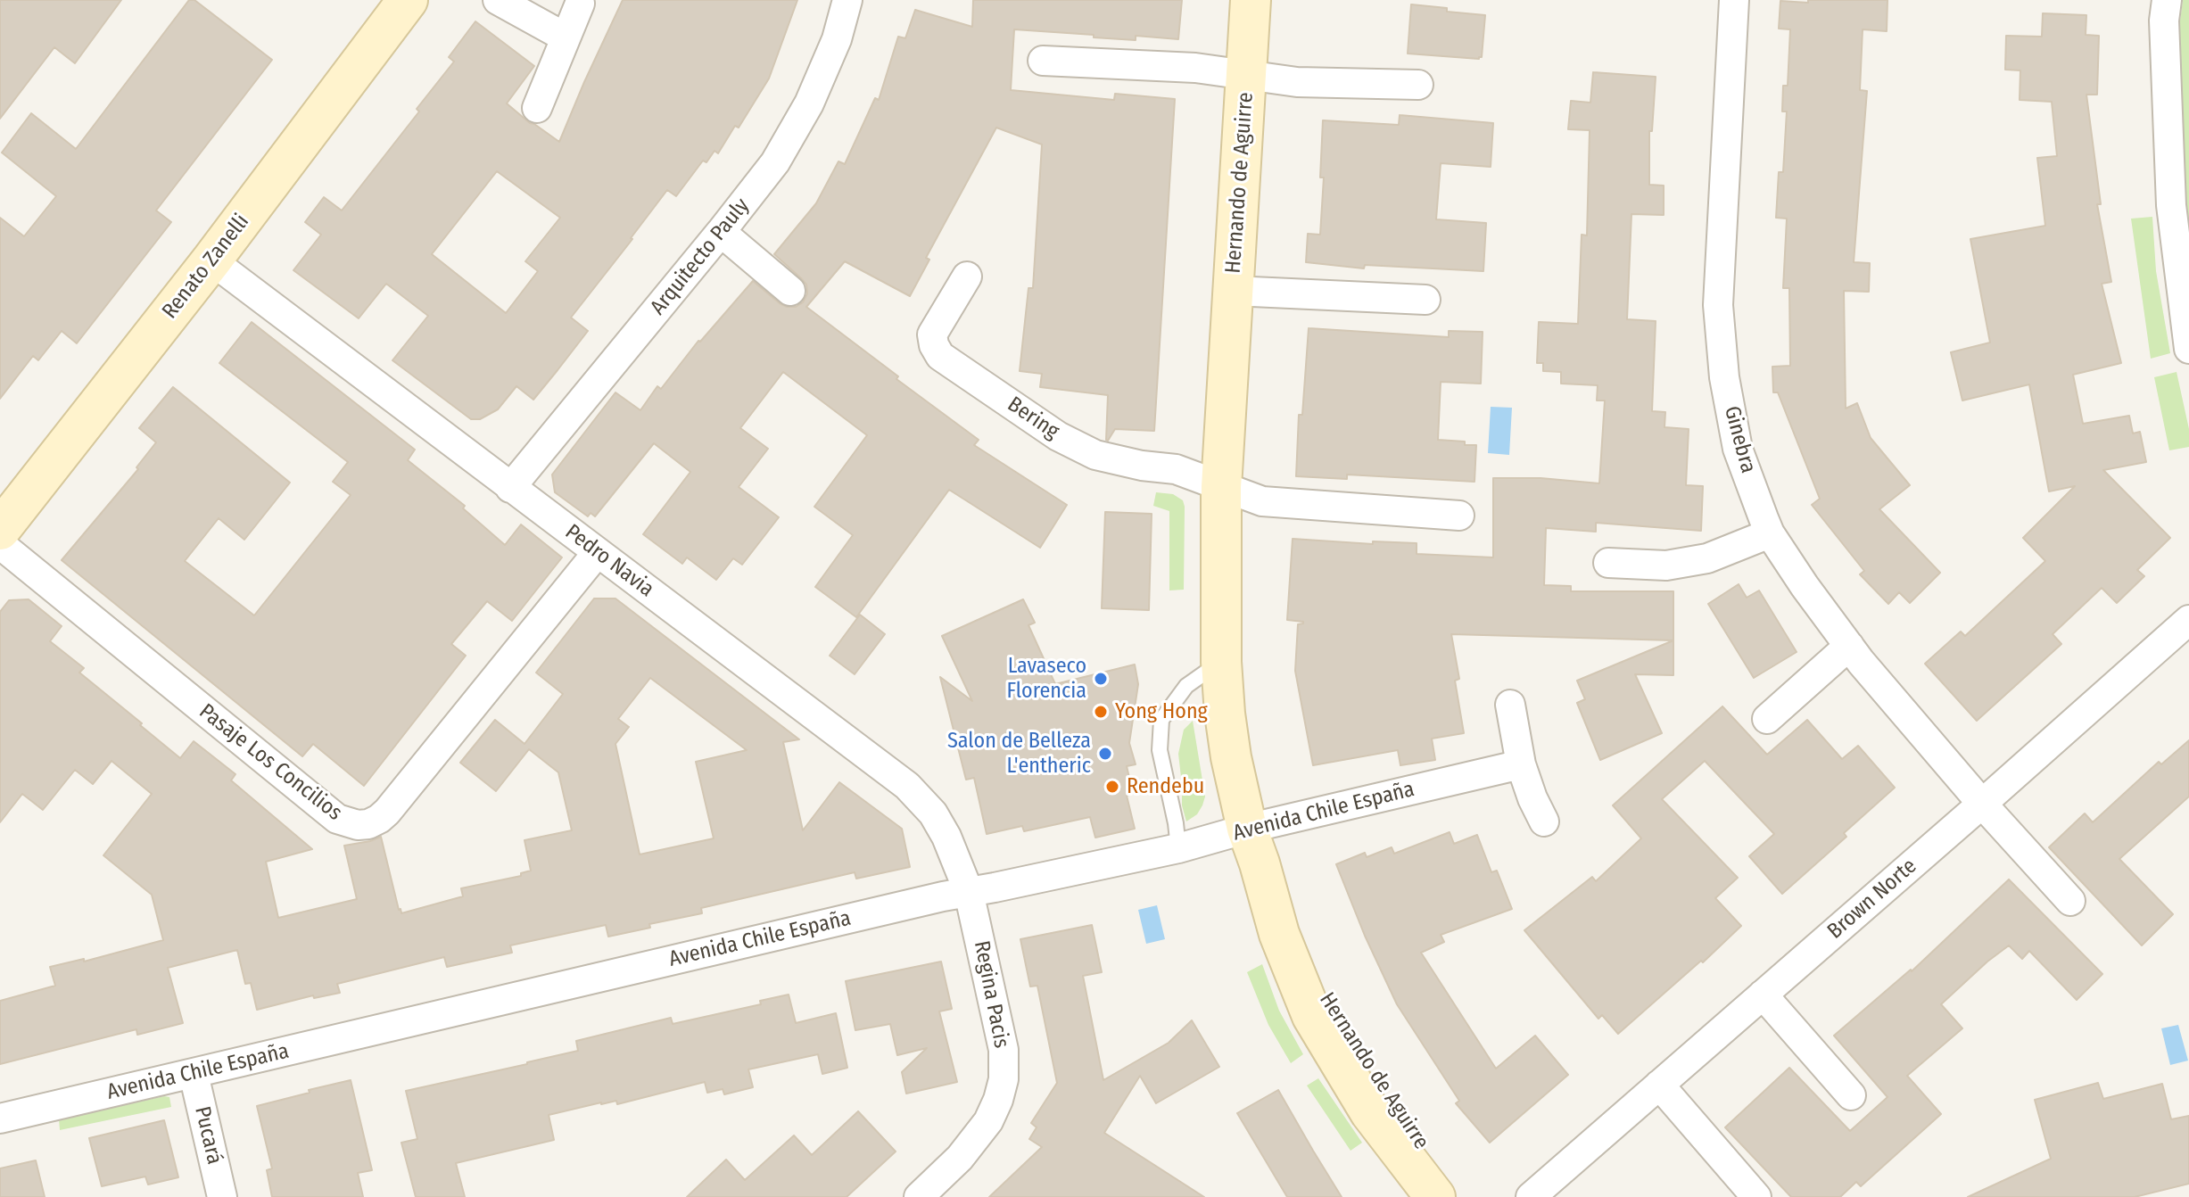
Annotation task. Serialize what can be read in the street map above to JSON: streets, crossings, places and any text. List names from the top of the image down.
{
  "streets": {
    "street": [
      "Hernando de Aguirre",
      "Arquitecto Pauly",
      "Renato Zanelli",
      "Bering",
      "Ginebra",
      "Pedro Navia",
      "Pasaje Los Concilios",
      "Avenida Chile España",
      "Brown Norte",
      "Regina Pacis",
      "Pucará"
    ]
  },
  "crossings": [
    ["Hernando de Aguirre", "Bering"],
    ["Hernando de Aguirre", "Avenida Chile España"],
    ["Arquitecto Pauly", "Pedro Navia"],
    ["Renato Zanelli", "Pedro Navia"],
    ["Ginebra", "Brown Norte"],
    ["Pedro Navia", "Pasaje Los Concilios"],
    ["Pedro Navia", "Avenida Chile España"],
    ["Pedro Navia", "Regina Pacis"],
    ["Avenida Chile España", "Regina Pacis"],
    ["Avenida Chile España", "Pucará"]
  ],
  "places": [
    "Lavaseco Florencia",
    "Yong Hong",
    "Salon de Belleza L'entheric",
    "Rendebu"
  ]
}
